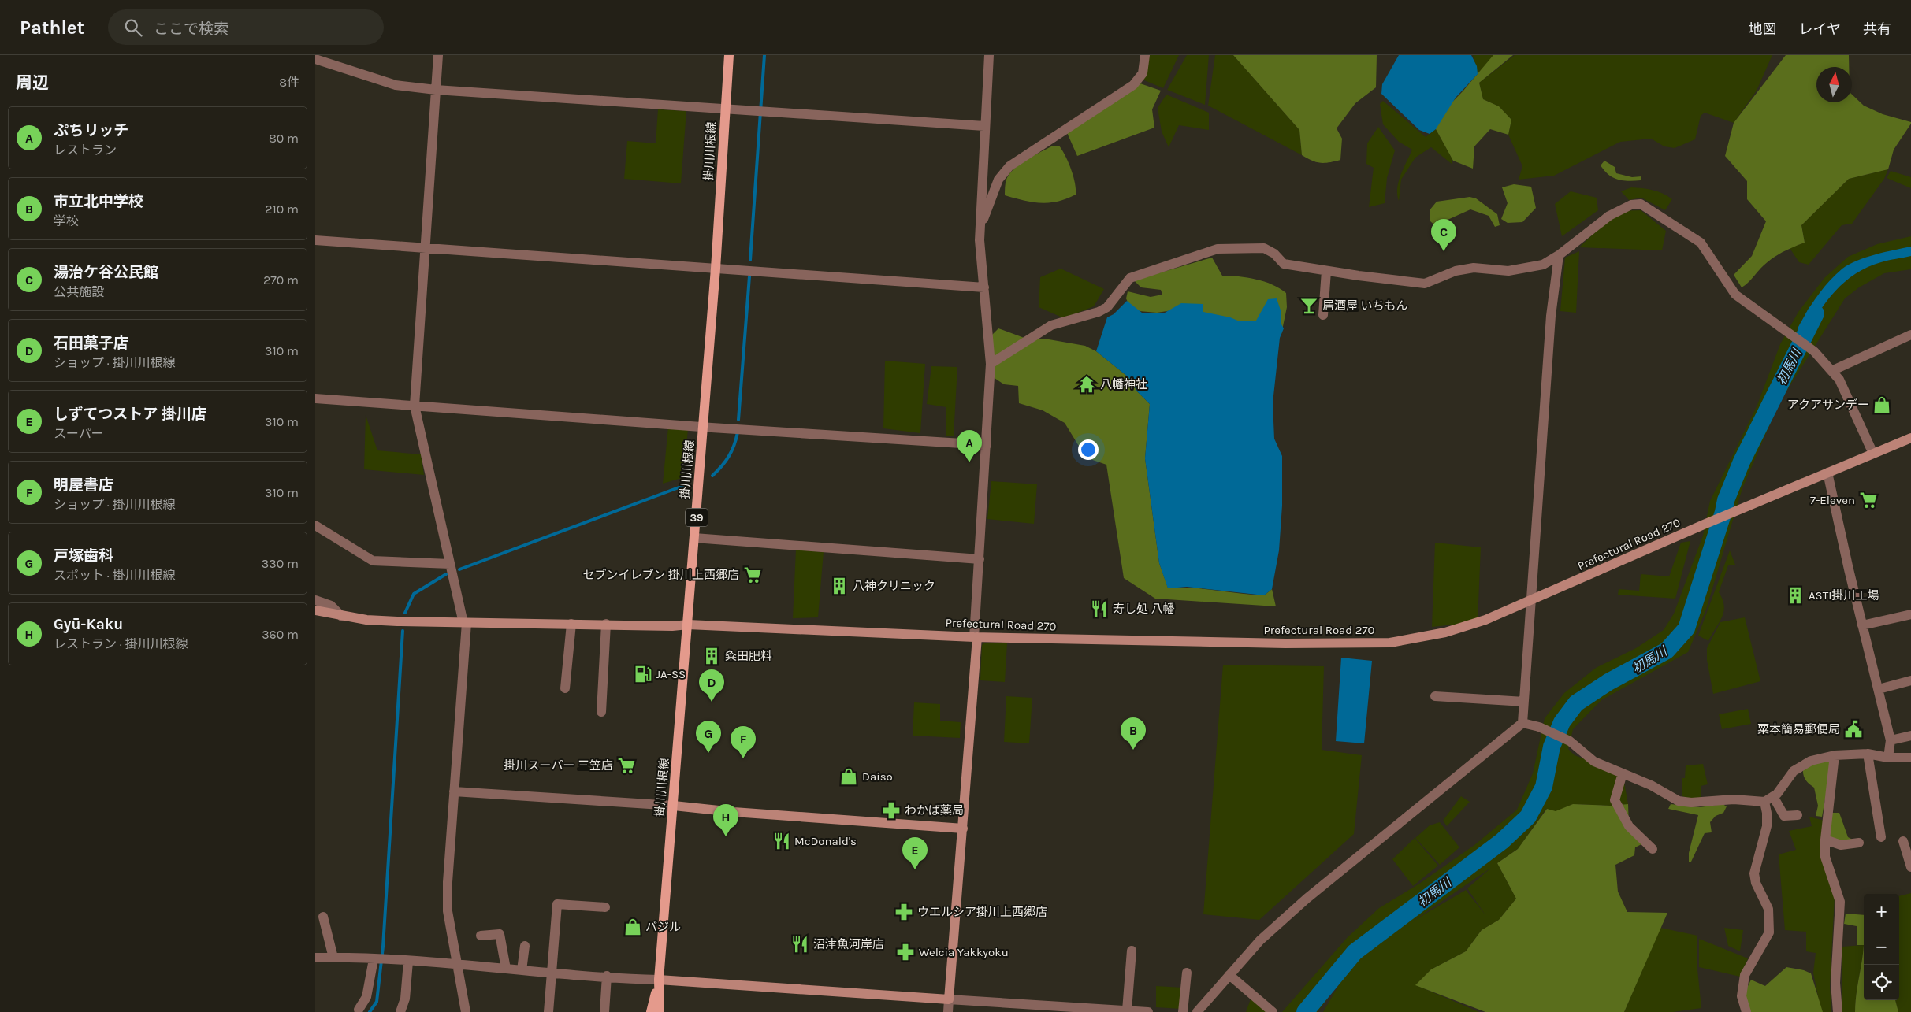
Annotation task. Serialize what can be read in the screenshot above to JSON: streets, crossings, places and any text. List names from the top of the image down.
{
  "streets": {
    "main road": ["掛川川根線", "39"],
    "street": ["Prefectural Road 270"]
  },
  "crossings": [
    ["掛川川根線", "Prefectural Road 270"]
  ],
  "water": ["初馬川"],
  "places": {
    "bar": ["居酒屋 いちもん"],
    "temple": ["八幡神社"],
    "shop": ["アクアサンデー", "Daiso", "バジル"],
    "supermarket": ["7-Eleven", "セブンイレブン 掛川上西郷店", "掛川スーパー 三笠店"],
    "building": ["八神クリニック", "ASTI掛川工場", "粂田肥料"],
    "restaurant": ["寿し処 八幡", "McDonald's", "沼津魚河岸店"],
    "fuel station": ["JA-SS"],
    "public building": ["粟本簡易郵便局"],
    "pharmacy": ["わかば薬局", "ウエルシア掛川上西郷店", "Welcia Yakkyoku"]
  },
  "north": "top",
  "page": {
    "header": "Pathlet",
    "search": "ここで検索",
    "nav": ["地図", "レイヤ", "共有"],
    "heading": ["周辺", "8件"],
    "list": [
      {
        "mark": "A",
        "name": "ぷちリッチ",
        "note": "レストラン",
        "value": "80 m"
      },
      {
        "mark": "B",
        "name": "市立北中学校",
        "note": "学校",
        "value": "210 m"
      },
      {
        "mark": "C",
        "name": "湯治ケ谷公民館",
        "note": "公共施設",
        "value": "270 m"
      },
      {
        "mark": "D",
        "name": "石田菓子店",
        "note": "ショップ · 掛川川根線",
        "value": "310 m"
      },
      {
        "mark": "E",
        "name": "しずてつストア 掛川店",
        "note": "スーパー",
        "value": "310 m"
      },
      {
        "mark": "F",
        "name": "明屋書店",
        "note": "ショップ · 掛川川根線",
        "value": "310 m"
      },
      {
        "mark": "G",
        "name": "戸塚歯科",
        "note": "スポット · 掛川川根線",
        "value": "330 m"
      },
      {
        "mark": "H",
        "name": "Gyū-Kaku",
        "note": "レストラン · 掛川川根線",
        "value": "360 m"
      }
    ],
    "pins": [
      "C",
      "A",
      "D",
      "B",
      "G",
      "F",
      "H",
      "E"
    ],
    "map_buttons": ["+", "−"]
  }
}
